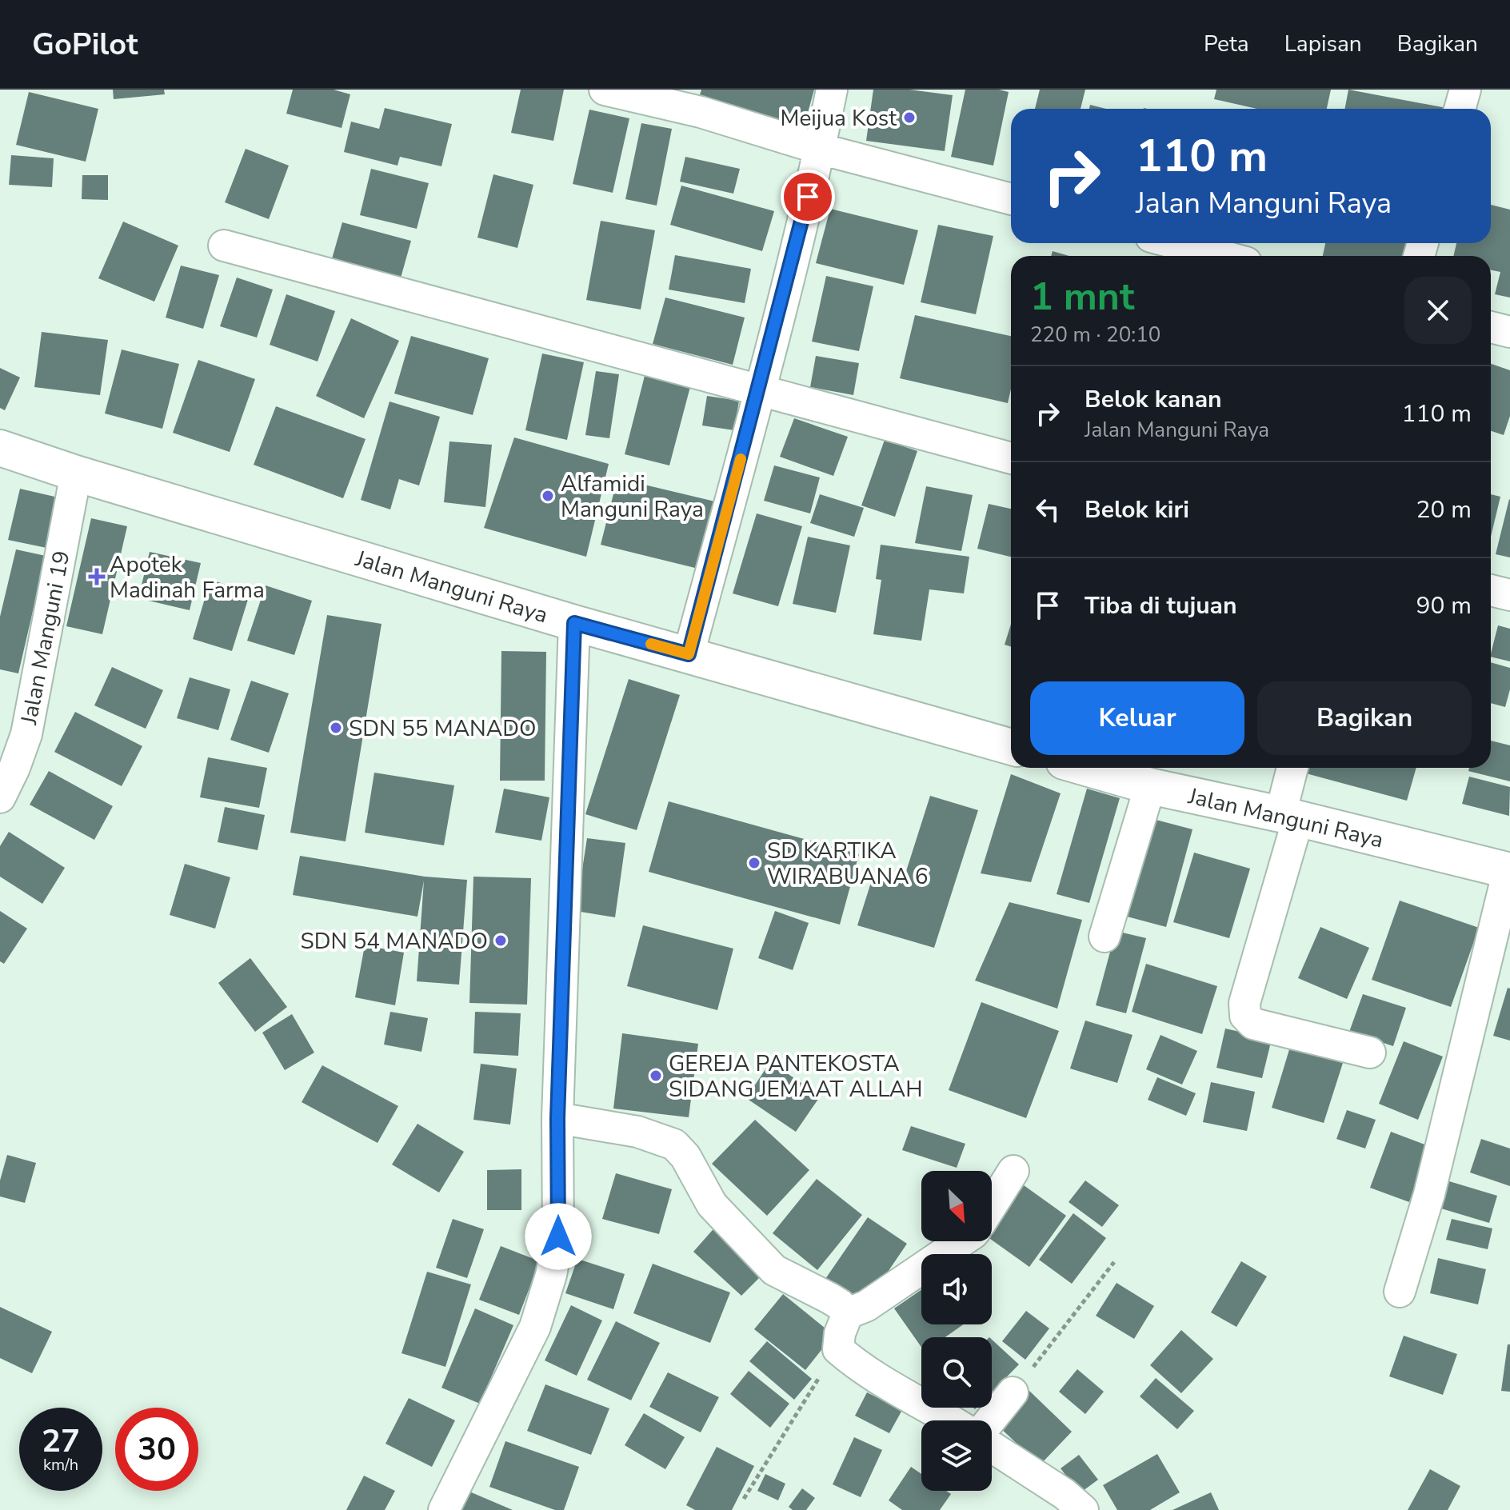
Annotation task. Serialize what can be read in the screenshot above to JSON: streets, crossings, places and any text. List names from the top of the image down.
{
  "streets": {
    "street": ["Jalan Manguni Raya", "Jalan Manguni 19"]
  },
  "crossings": [
    ["Jalan Manguni Raya", "Jalan Manguni 19"]
  ],
  "places": {
    "other": [
      "Meijua Kost",
      "Alfamidi Manguni Raya",
      "SDN 55 MANADO",
      "SD KARTIKA WIRABUANA 6",
      "SDN 54 MANADO",
      "GEREJA PANTEKOSTA SIDANG JEMAAT ALLAH"
    ],
    "health": ["Apotek Madinah Farma"]
  },
  "north": "bottom right",
  "page": {
    "header": "GoPilot",
    "nav": ["Peta", "Lapisan", "Bagikan"],
    "turn": ["110 m", "Jalan Manguni Raya"],
    "heading": ["1 mnt", "220 m · 20:10"],
    "list": [
      {
        "name": "Belok kanan",
        "note": "Jalan Manguni Raya",
        "value": "110 m"
      },
      {
        "name": "Belok kiri",
        "value": "20 m"
      },
      {
        "name": "Tiba di tujuan",
        "value": "90 m"
      }
    ],
    "buttons": ["Keluar", "Bagikan"],
    "speed": "27 km/h",
    "limit": "30"
  }
}
